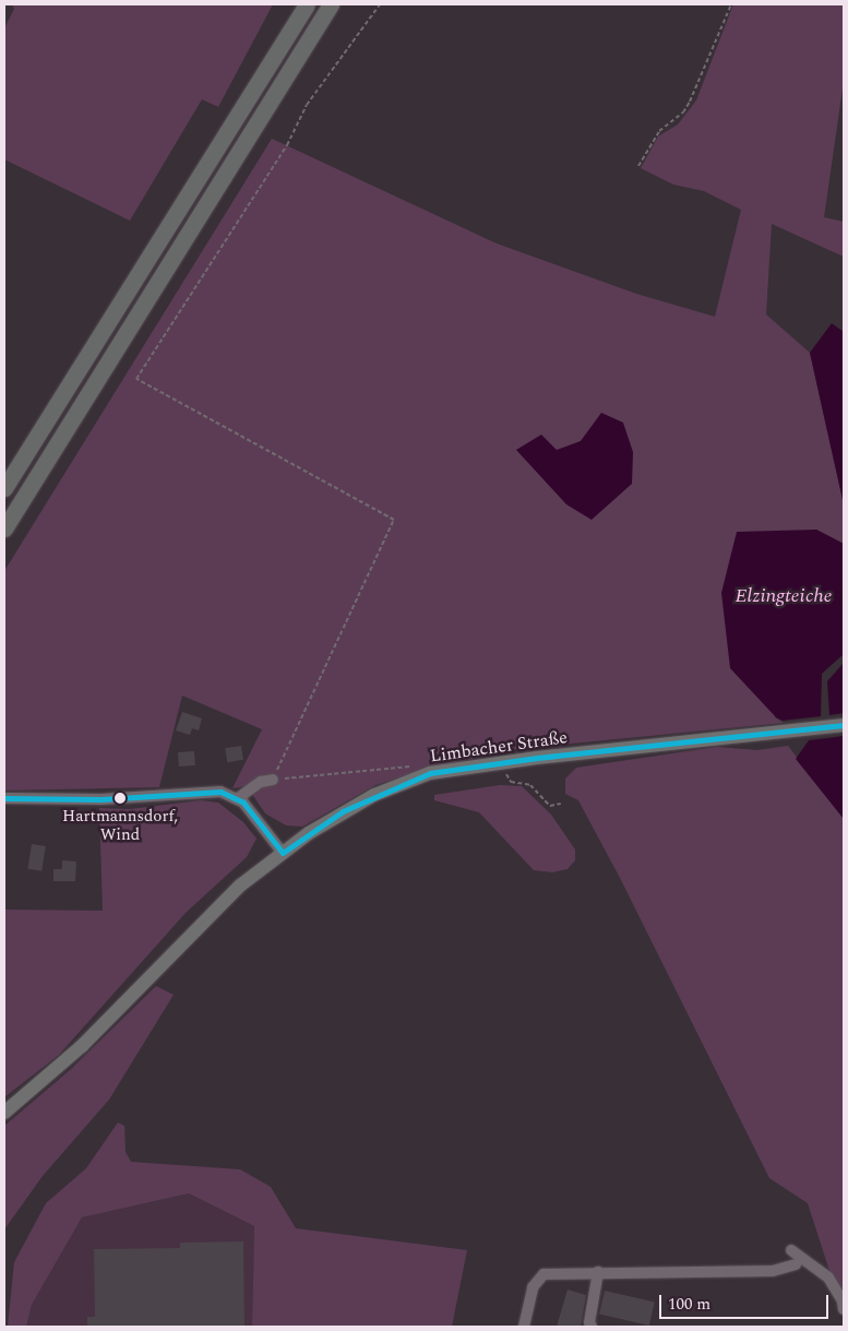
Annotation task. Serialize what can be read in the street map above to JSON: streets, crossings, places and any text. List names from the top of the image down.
{
  "streets": {
    "main road": ["Limbacher Straße"]
  },
  "water": ["Elzingteiche"],
  "places": ["Hartmannsdorf, Wind"],
  "scale_bar": "100 m"
}
